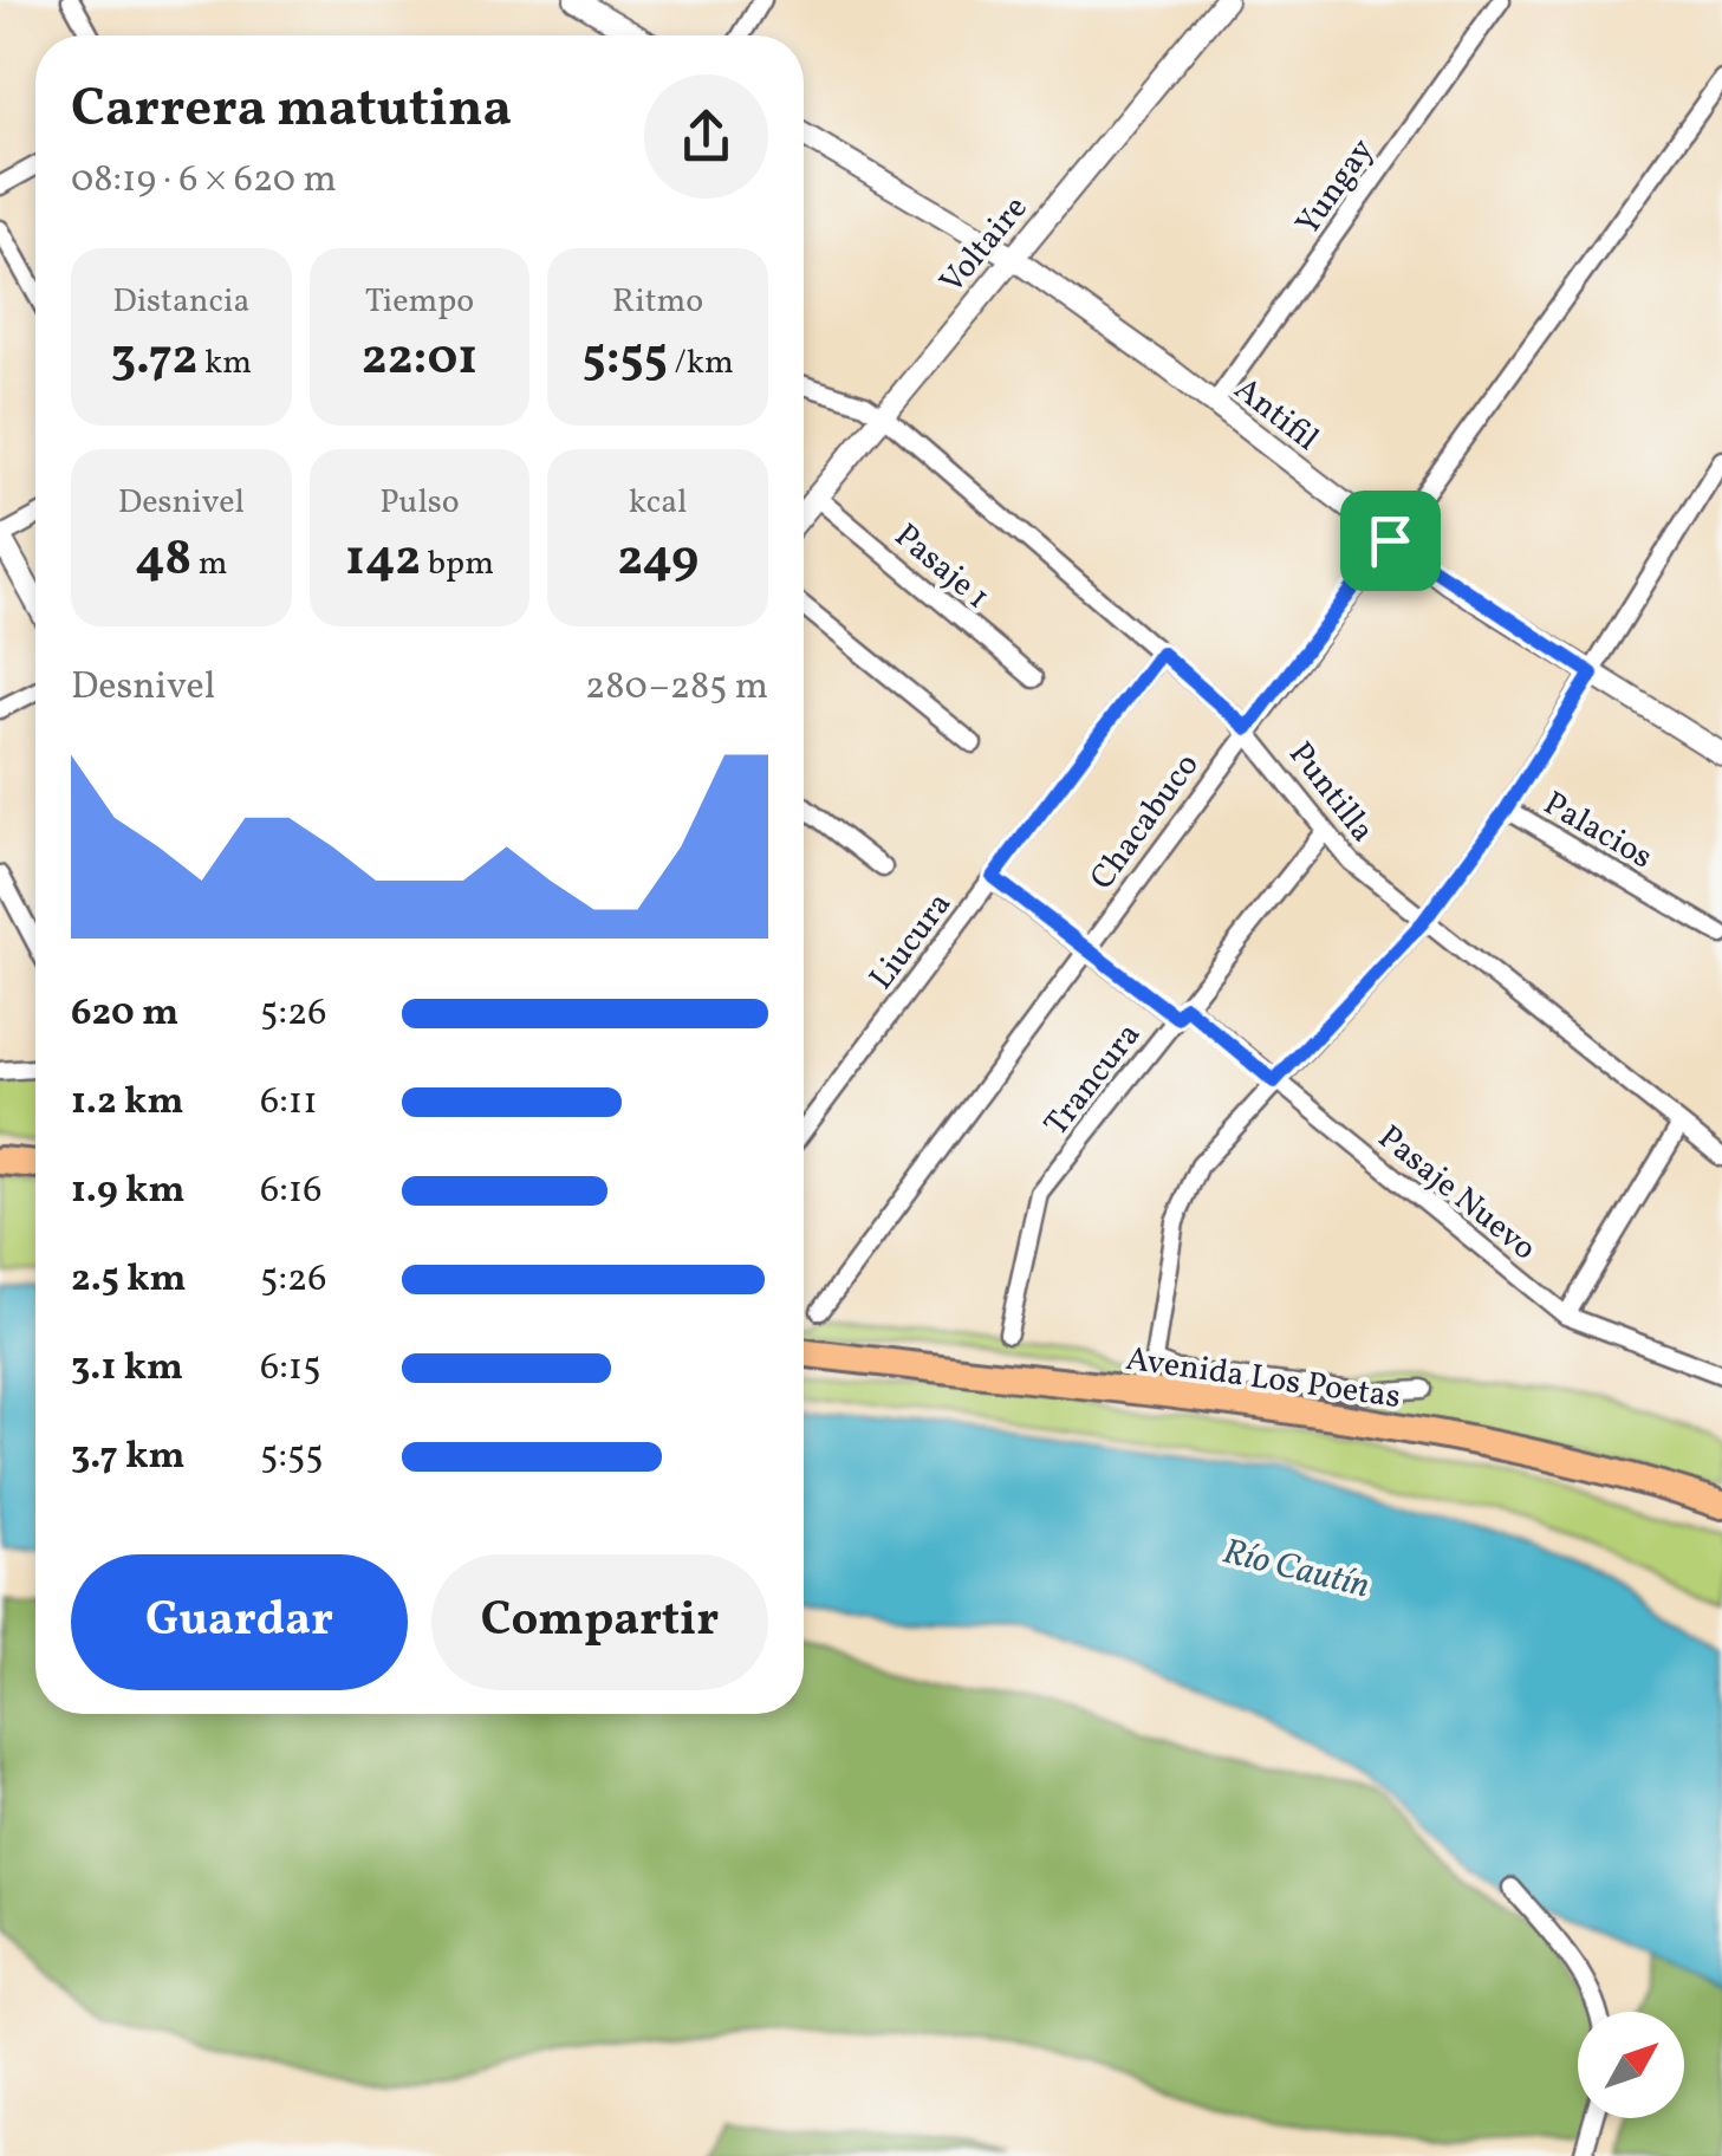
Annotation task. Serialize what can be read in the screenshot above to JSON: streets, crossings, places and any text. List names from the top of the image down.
{
  "streets": {
    "main road": ["Avenida Los Poetas"],
    "street": [
      "Yungay",
      "Voltaire",
      "Antifil",
      "Pasaje 1",
      "Puntilla",
      "Chacabuco",
      "Palacios",
      "Liucura",
      "Trancura",
      "Pasaje Nuevo"
    ]
  },
  "crossings": [
    ["Yungay", "Antifil"],
    ["Voltaire", "Antifil"],
    ["Voltaire", "Pasaje 1"],
    ["Voltaire", "Puntilla"],
    ["Antifil", "Chacabuco"],
    ["Puntilla", "Chacabuco"],
    ["Puntilla", "Liucura"],
    ["Puntilla", "Trancura"],
    ["Chacabuco", "Pasaje Nuevo"],
    ["Liucura", "Pasaje Nuevo"],
    ["Trancura", "Pasaje Nuevo"]
  ],
  "water": ["Río Cautín"],
  "north": "top right",
  "page": {
    "heading": ["Carrera matutina", "08:19 · 6 × 620 m"],
    "stats": [
      ["Distancia", "3.72 km"],
      ["Tiempo", "22:01"],
      ["Ritmo", "5:55 /km"],
      ["Desnivel", "48 m"],
      ["Pulso", "142 bpm"],
      ["kcal", "249"]
    ],
    "chart": ["Desnivel", "280–285 m"],
    "list": [
      {
        "name": "620 m",
        "note": "5:26"
      },
      {
        "name": "1.2 km",
        "note": "6:11"
      },
      {
        "name": "1.9 km",
        "note": "6:16"
      },
      {
        "name": "2.5 km",
        "note": "5:26"
      },
      {
        "name": "3.1 km",
        "note": "6:15"
      },
      {
        "name": "3.7 km",
        "note": "5:55"
      }
    ],
    "buttons": ["Guardar", "Compartir"]
  }
}
